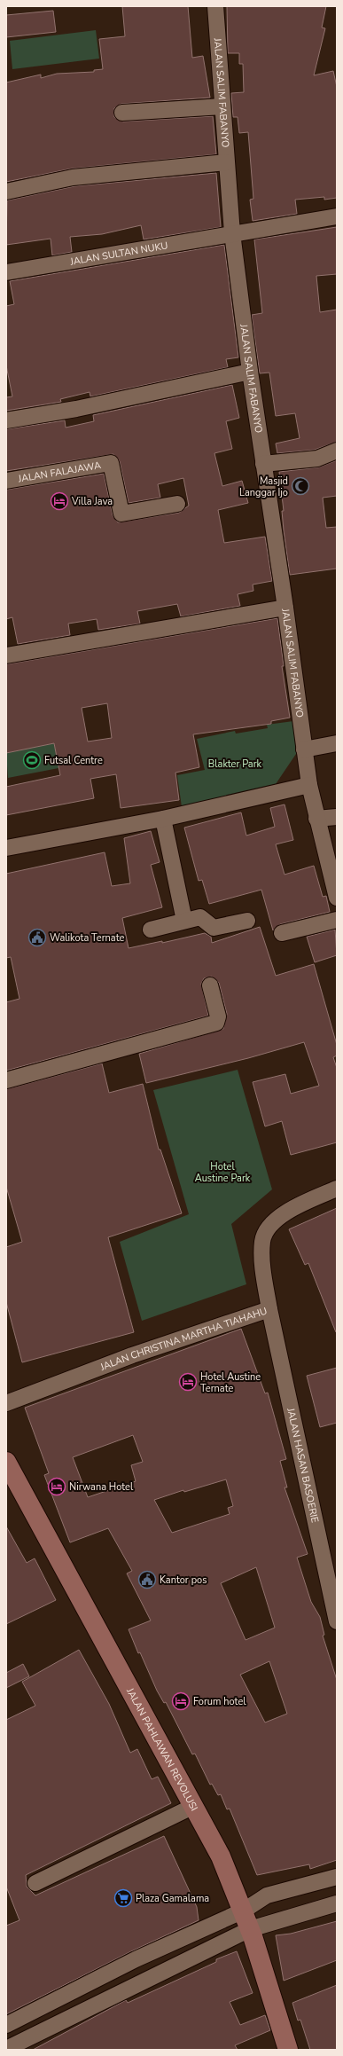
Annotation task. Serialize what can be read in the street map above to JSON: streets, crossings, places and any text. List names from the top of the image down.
{
  "streets": {
    "street": [
      "JALAN SALIM FABANYO",
      "JALAN SULTAN NUKU",
      "JALAN FALAJAWA",
      "JALAN CHRISTINA MARTHA TIAHAHU",
      "JALAN HASAN BASOERIE",
      "JALAN PAHLAWAN REVOLUSI"
    ]
  },
  "crossings": [
    ["JALAN SALIM FABANYO", "JALAN SULTAN NUKU"],
    ["JALAN CHRISTINA MARTHA TIAHAHU", "JALAN HASAN BASOERIE"]
  ],
  "parks": ["Blakter Park", "Hotel Austine Park"],
  "places": {
    "mosque": ["Masjid Langgar Ijo"],
    "hotel": [
      "Villa Java",
      "Hotel Austine Ternate",
      "Nirwana Hotel",
      "Forum hotel"
    ],
    "sports": ["Futsal Centre"],
    "public building": ["Walikota Ternate", "Kantor pos"],
    "supermarket": ["Plaza Gamalama"]
  }
}
